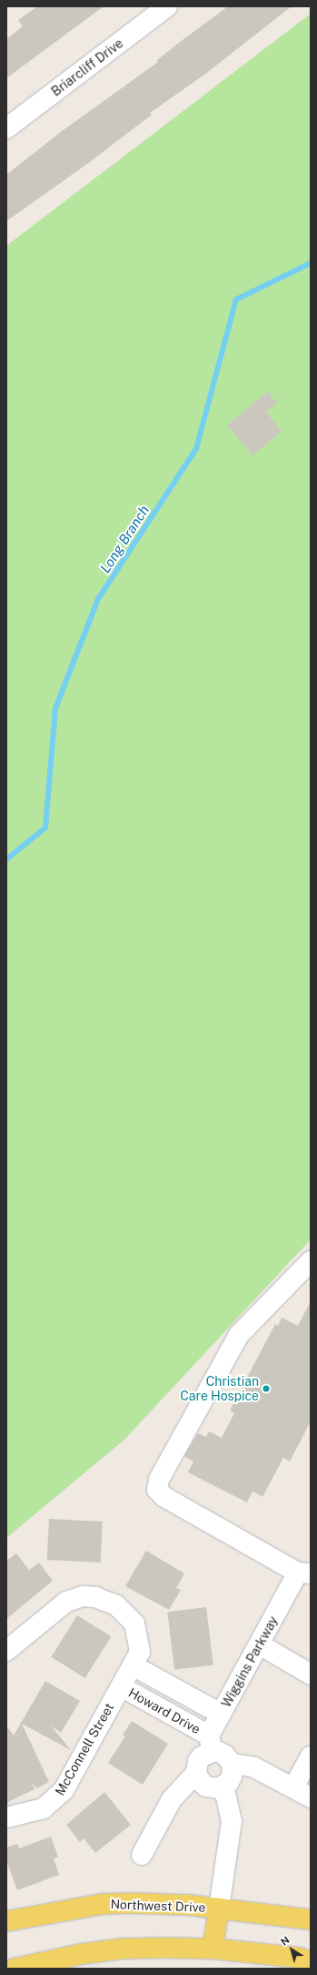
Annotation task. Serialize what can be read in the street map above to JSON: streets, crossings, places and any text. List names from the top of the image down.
{
  "streets": {
    "main road": ["Northwest Drive"],
    "street": [
      "Briarcliff Drive",
      "Wiggins Parkway",
      "Howard Drive",
      "McConnell Street"
    ]
  },
  "crossings": [
    ["Wiggins Parkway", "Howard Drive"],
    ["Howard Drive", "McConnell Street"]
  ],
  "water": ["Long Branch"],
  "places": ["Christian Care Hospice"],
  "north": "top left"
}
